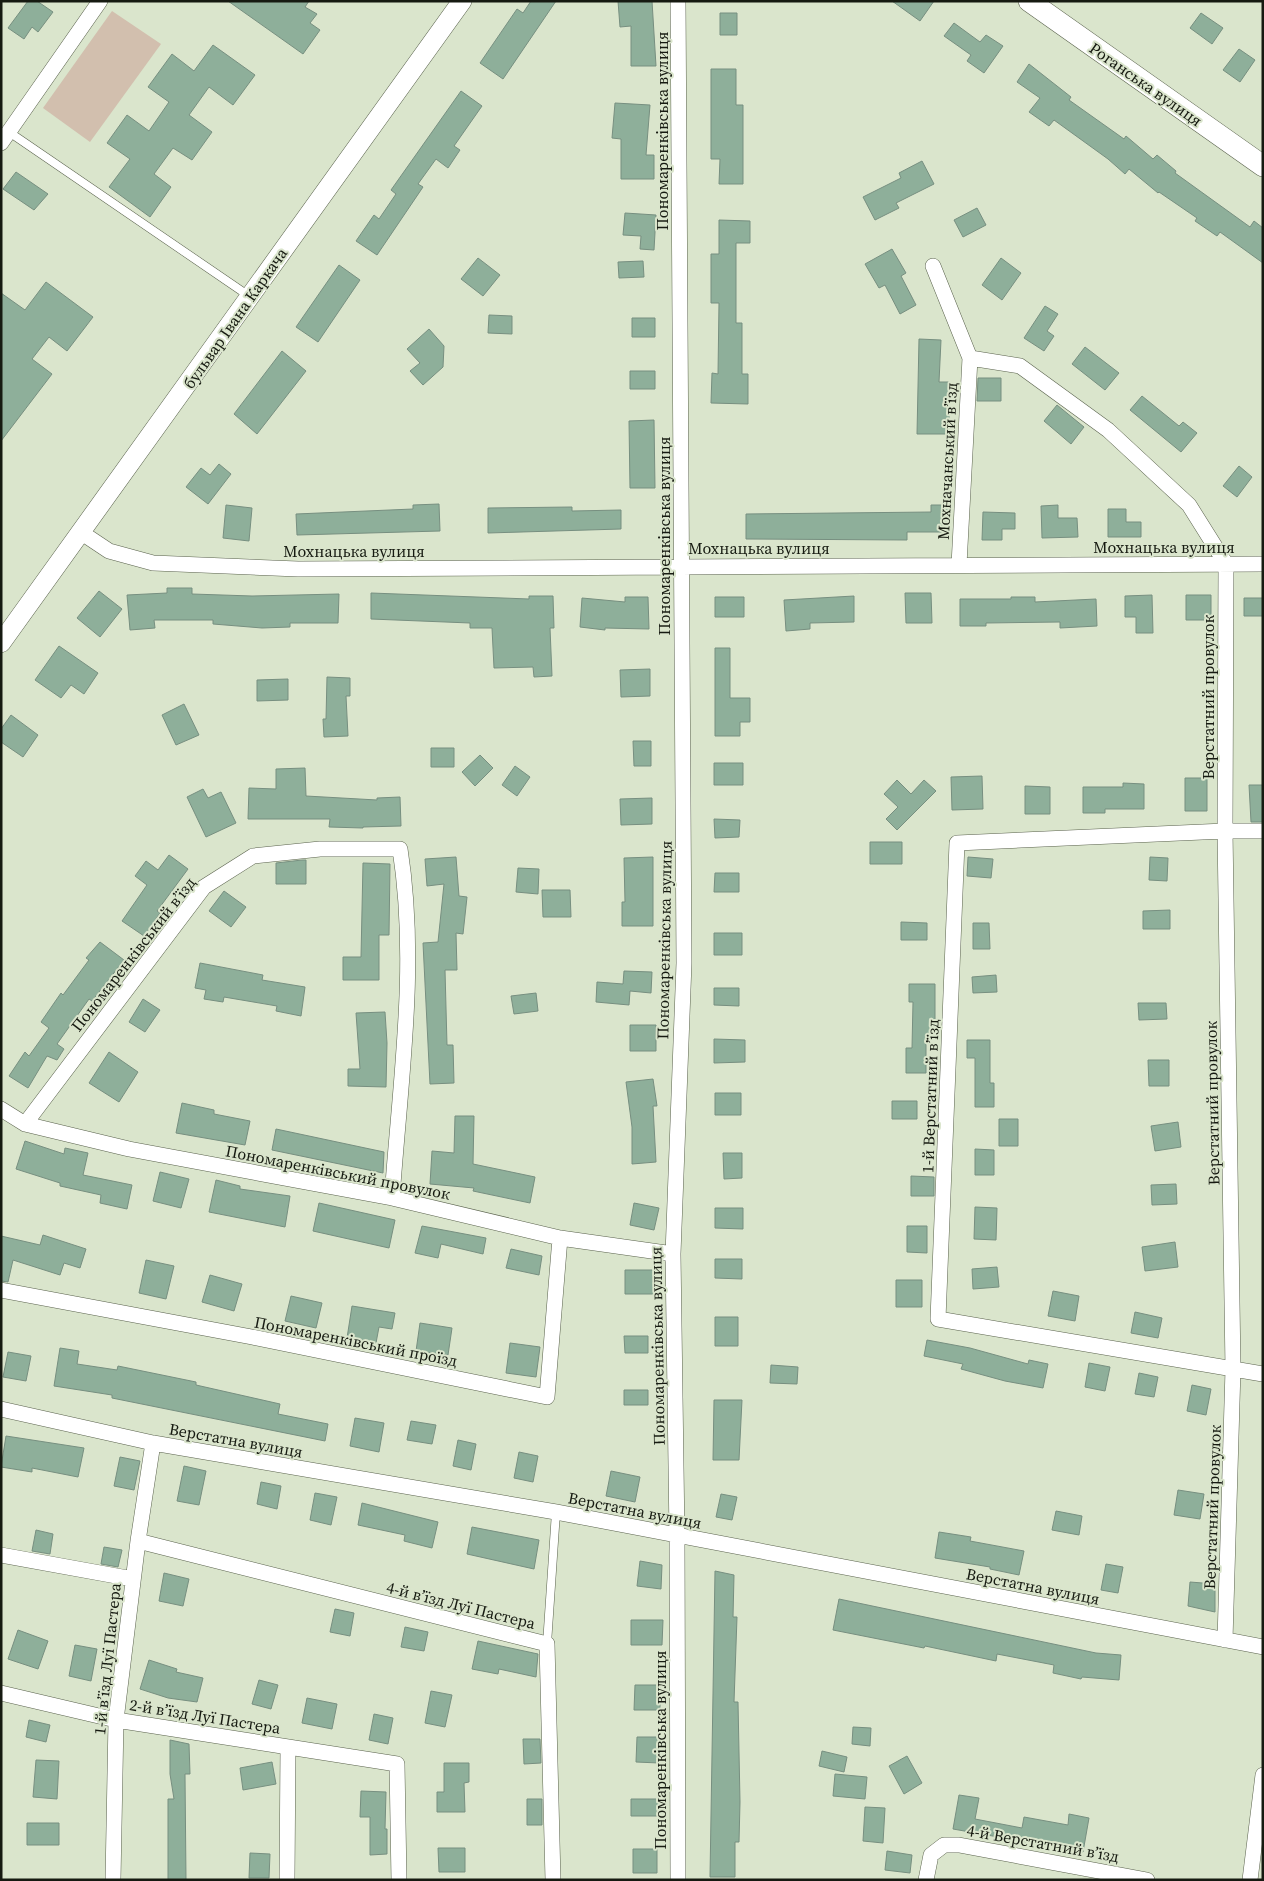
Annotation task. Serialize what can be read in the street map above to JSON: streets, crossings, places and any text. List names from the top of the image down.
{
  "streets": {
    "main road": ["Роганська вулиця"],
    "street": [
      "Пономаренківська вулиця",
      "бульвар Івана Каркача",
      "Мохначанський в’їзд",
      "Мохнацька вулиця",
      "Верстатний провулок",
      "Пономаренківський в’їзд",
      "1-й Верстатний в’їзд",
      "Пономаренківський провулок",
      "Пономаренківський проїзд",
      "Верстатна вулиця",
      "4-й в’їзд Луї Пастера",
      "1-й в’їзд Луї Пастера",
      "2-й в’їзд Луї Пастера",
      "4-й Верстатний в’їзд"
    ]
  },
  "crossings": [
    ["Пономаренківська вулиця", "Мохнацька вулиця"],
    ["Пономаренківська вулиця", "Пономаренківський провулок"],
    ["Пономаренківська вулиця", "Верстатна вулиця"],
    ["бульвар Івана Каркача", "Мохнацька вулиця"],
    ["Мохначанський в’їзд", "Мохнацька вулиця"],
    ["Мохнацька вулиця", "Верстатний провулок"],
    ["Верстатний провулок", "1-й Верстатний в’їзд"],
    ["Верстатний провулок", "Верстатна вулиця"],
    ["Пономаренківський в’їзд", "Пономаренківський провулок"],
    ["Пономаренківський провулок", "Пономаренківський проїзд"],
    ["Верстатна вулиця", "1-й в’їзд Луї Пастера"],
    ["4-й в’їзд Луї Пастера", "1-й в’їзд Луї Пастера"],
    ["1-й в’їзд Луї Пастера", "2-й в’їзд Луї Пастера"]
  ]
}
